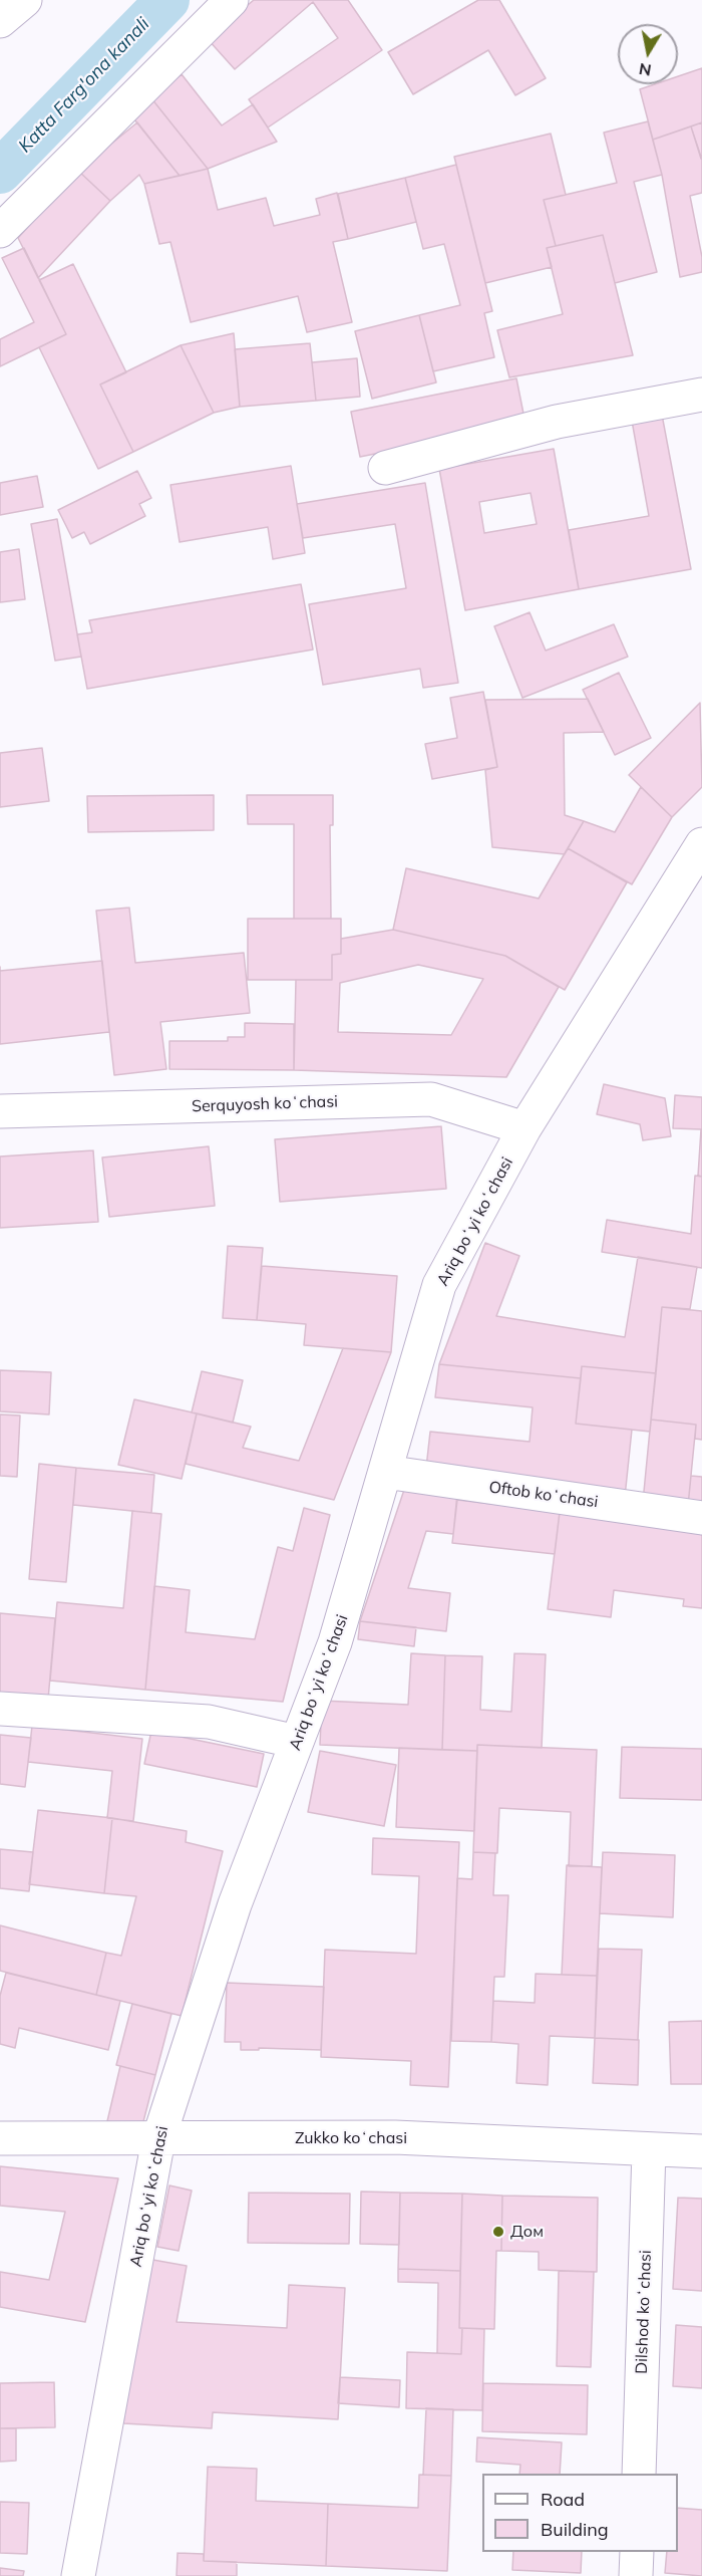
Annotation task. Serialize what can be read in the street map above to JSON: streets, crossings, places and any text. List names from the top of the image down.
{
  "streets": {
    "street": [
      "Serquyosh koʻchasi",
      "Ariq boʻyi koʻchasi",
      "Oftob koʻchasi",
      "Zukko koʻchasi",
      "Dilshod koʻchasi"
    ]
  },
  "crossings": [
    ["Serquyosh koʻchasi", "Ariq boʻyi koʻchasi"],
    ["Ariq boʻyi koʻchasi", "Oftob koʻchasi"],
    ["Ariq boʻyi koʻchasi", "Zukko koʻchasi"],
    ["Zukko koʻchasi", "Dilshod koʻchasi"]
  ],
  "water": ["Katta Farg'ona kanali"],
  "places": ["Дом"],
  "legend": ["Road", "Building"],
  "north": "bottom"
}
